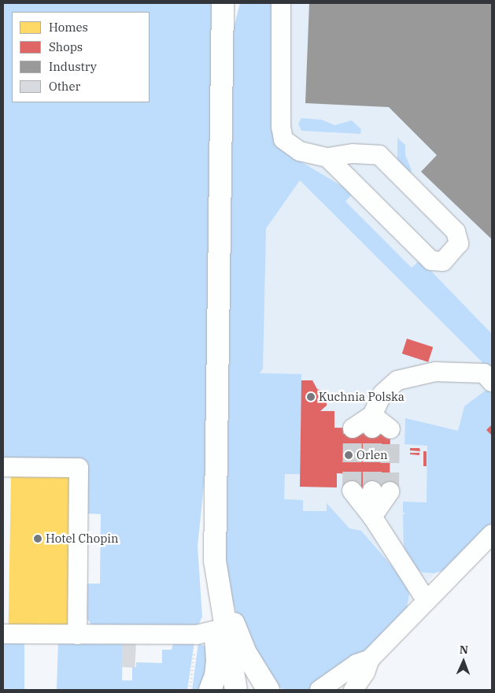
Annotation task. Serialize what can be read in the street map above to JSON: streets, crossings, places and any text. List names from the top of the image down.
{
  "places": ["Kuchnia Polska", "Orlen", "Hotel Chopin"],
  "legend": [
    "Homes",
    "Shops",
    "Industry",
    "Other"
  ],
  "north": "top"
}
